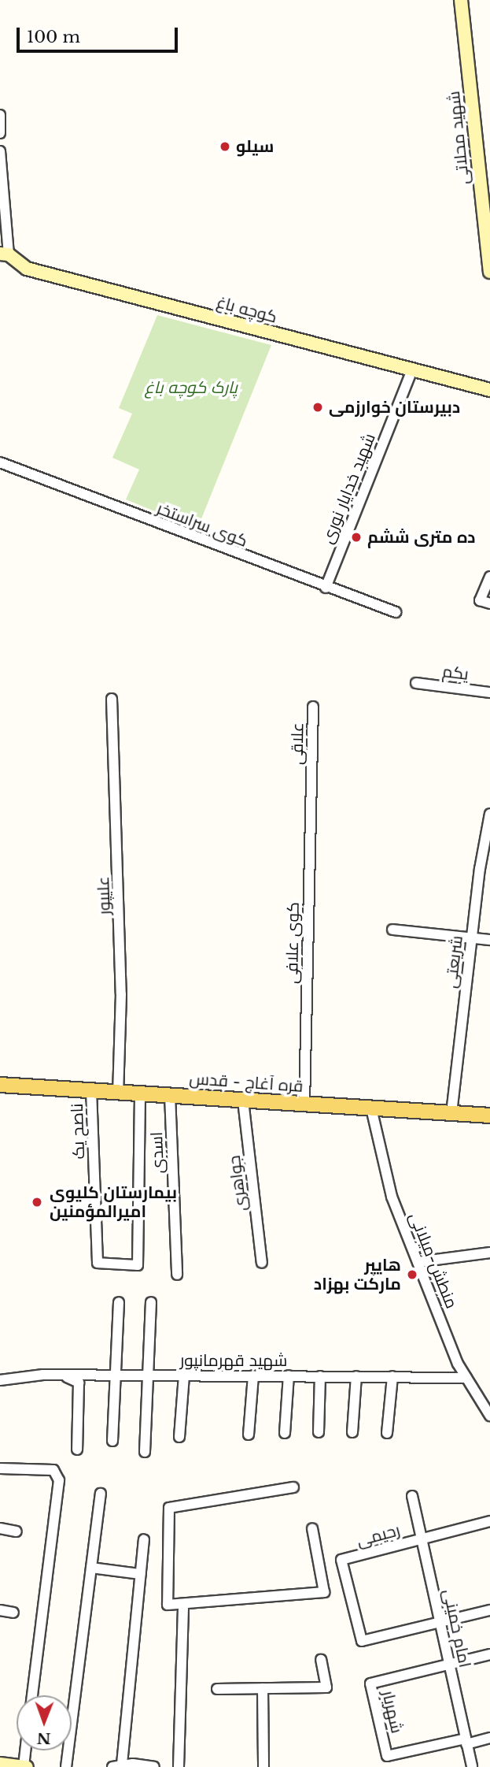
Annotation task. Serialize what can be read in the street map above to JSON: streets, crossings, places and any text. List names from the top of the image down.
{
  "streets": {
    "main road": ["شهید محلاتی", "کوچه باغ", "قره آغاج - قدس"],
    "street": [
      "شهید خدایار نوری",
      "کوی سراستخر",
      "یکم",
      "علاقی",
      "علیپور",
      "کوی علافی",
      "شریعتی",
      "ناصح یک",
      "اسدی",
      "جواهری",
      "منطش-میلانی",
      "شهید قهرمانپور",
      "رحیمی",
      "امام خمینی",
      "شهریار"
    ]
  },
  "crossings": [
    ["کوچه باغ", "شهید خدایار نوری"],
    ["شهید خدایار نوری", "کوی سراستخر"],
    ["علاقی", "کوی علافی"],
    ["علیپور", "قره آغاج - قدس"],
    ["کوی علافی", "قره آغاج - قدس"],
    ["شریعتی", "قره آغاج - قدس"],
    ["قره آغاج - قدس", "ناصح یک"],
    ["قره آغاج - قدس", "اسدی"],
    ["قره آغاج - قدس", "جواهری"],
    ["قره آغاج - قدس", "منطش-میلانی"],
    ["منطش-میلانی", "شهید قهرمانپور"],
    ["رحیمی", "امام خمینی"],
    ["امام خمینی", "شهریار"]
  ],
  "parks": ["پارک کوچه باغ"],
  "places": [
    "سیلو",
    "دبیرستان خوارزمی",
    "ده متری ششم",
    "بیمارستان کلیوی امیرالمؤمنین",
    "هایپر مارکت بهزاد"
  ],
  "scale_bar": "100 m",
  "north": "bottom"
}
